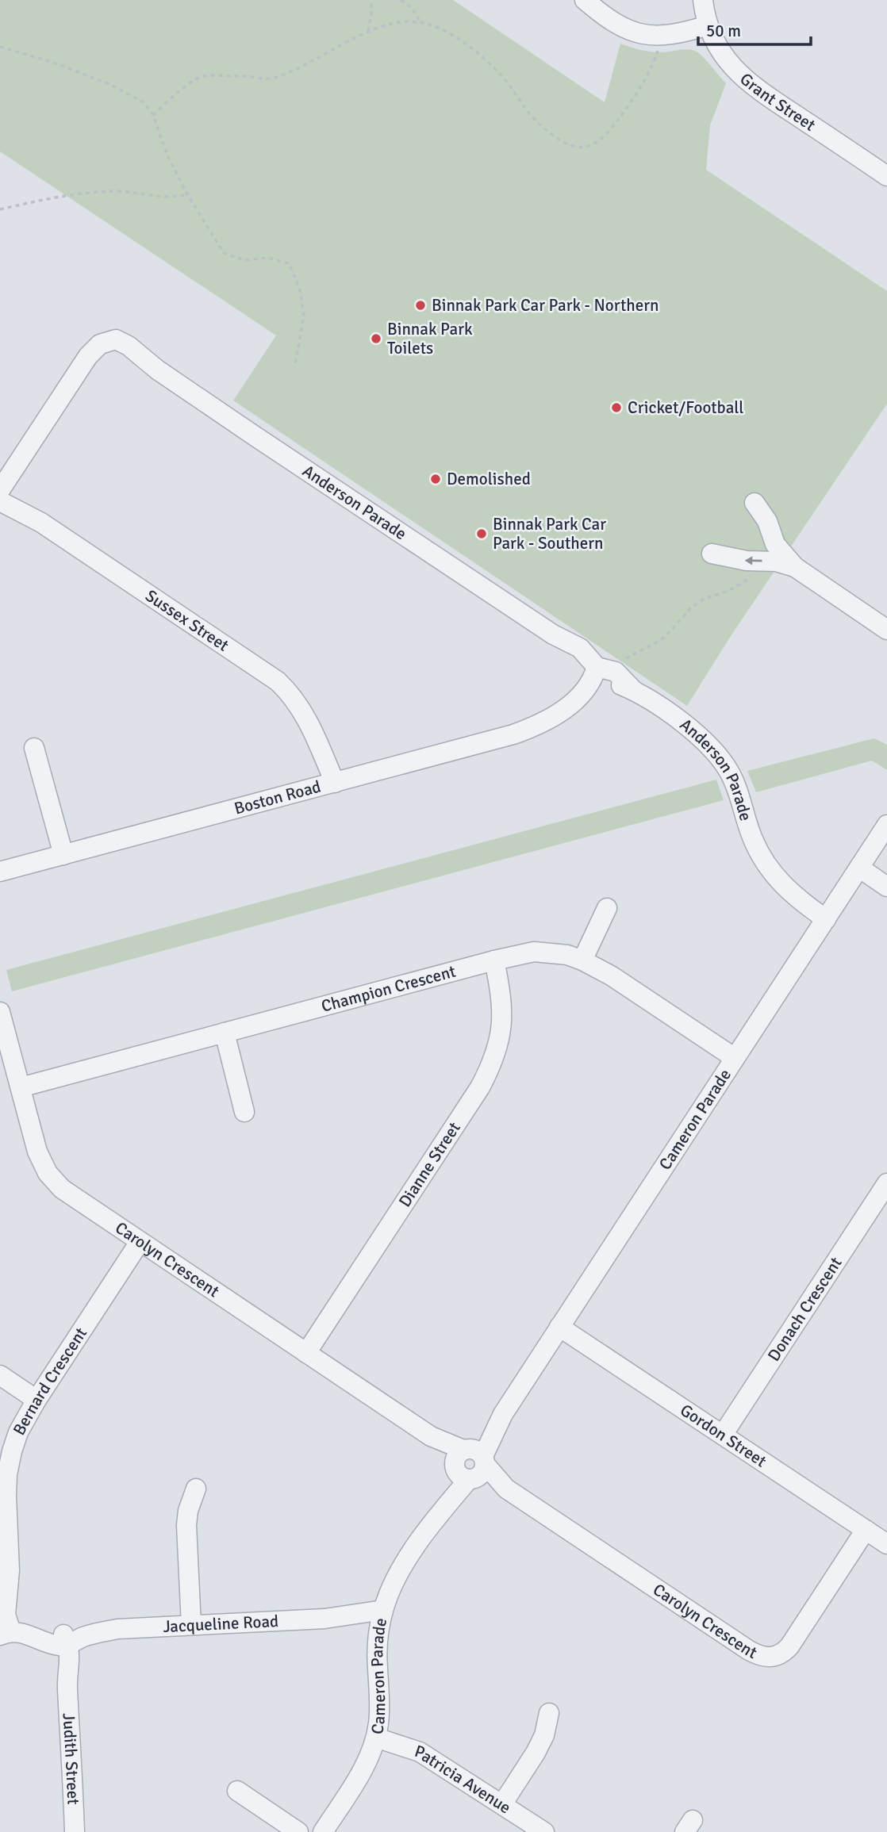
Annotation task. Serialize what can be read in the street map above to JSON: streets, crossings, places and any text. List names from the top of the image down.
{
  "streets": {
    "street": [
      "Grant Street",
      "Anderson Parade",
      "Sussex Street",
      "Boston Road",
      "Champion Crescent",
      "Cameron Parade",
      "Dianne Street",
      "Carolyn Crescent",
      "Donach Crescent",
      "Bernard Crescent",
      "Gordon Street",
      "Jacqueline Road",
      "Judith Street",
      "Patricia Avenue"
    ]
  },
  "crossings": [
    ["Anderson Parade", "Sussex Street"],
    ["Anderson Parade", "Boston Road"],
    ["Anderson Parade", "Cameron Parade"],
    ["Sussex Street", "Boston Road"],
    ["Champion Crescent", "Cameron Parade"],
    ["Champion Crescent", "Dianne Street"],
    ["Champion Crescent", "Carolyn Crescent"],
    ["Cameron Parade", "Carolyn Crescent"],
    ["Cameron Parade", "Gordon Street"],
    ["Cameron Parade", "Jacqueline Road"],
    ["Cameron Parade", "Patricia Avenue"],
    ["Dianne Street", "Carolyn Crescent"],
    ["Carolyn Crescent", "Bernard Crescent"],
    ["Carolyn Crescent", "Gordon Street"],
    ["Donach Crescent", "Gordon Street"],
    ["Jacqueline Road", "Judith Street"]
  ],
  "places": [
    "Binnak Park Car Park - Northern",
    "Binnak Park Toilets",
    "Cricket/Football",
    "Demolished",
    "Binnak Park Car Park - Southern"
  ],
  "scale_bar": "50 m"
}
